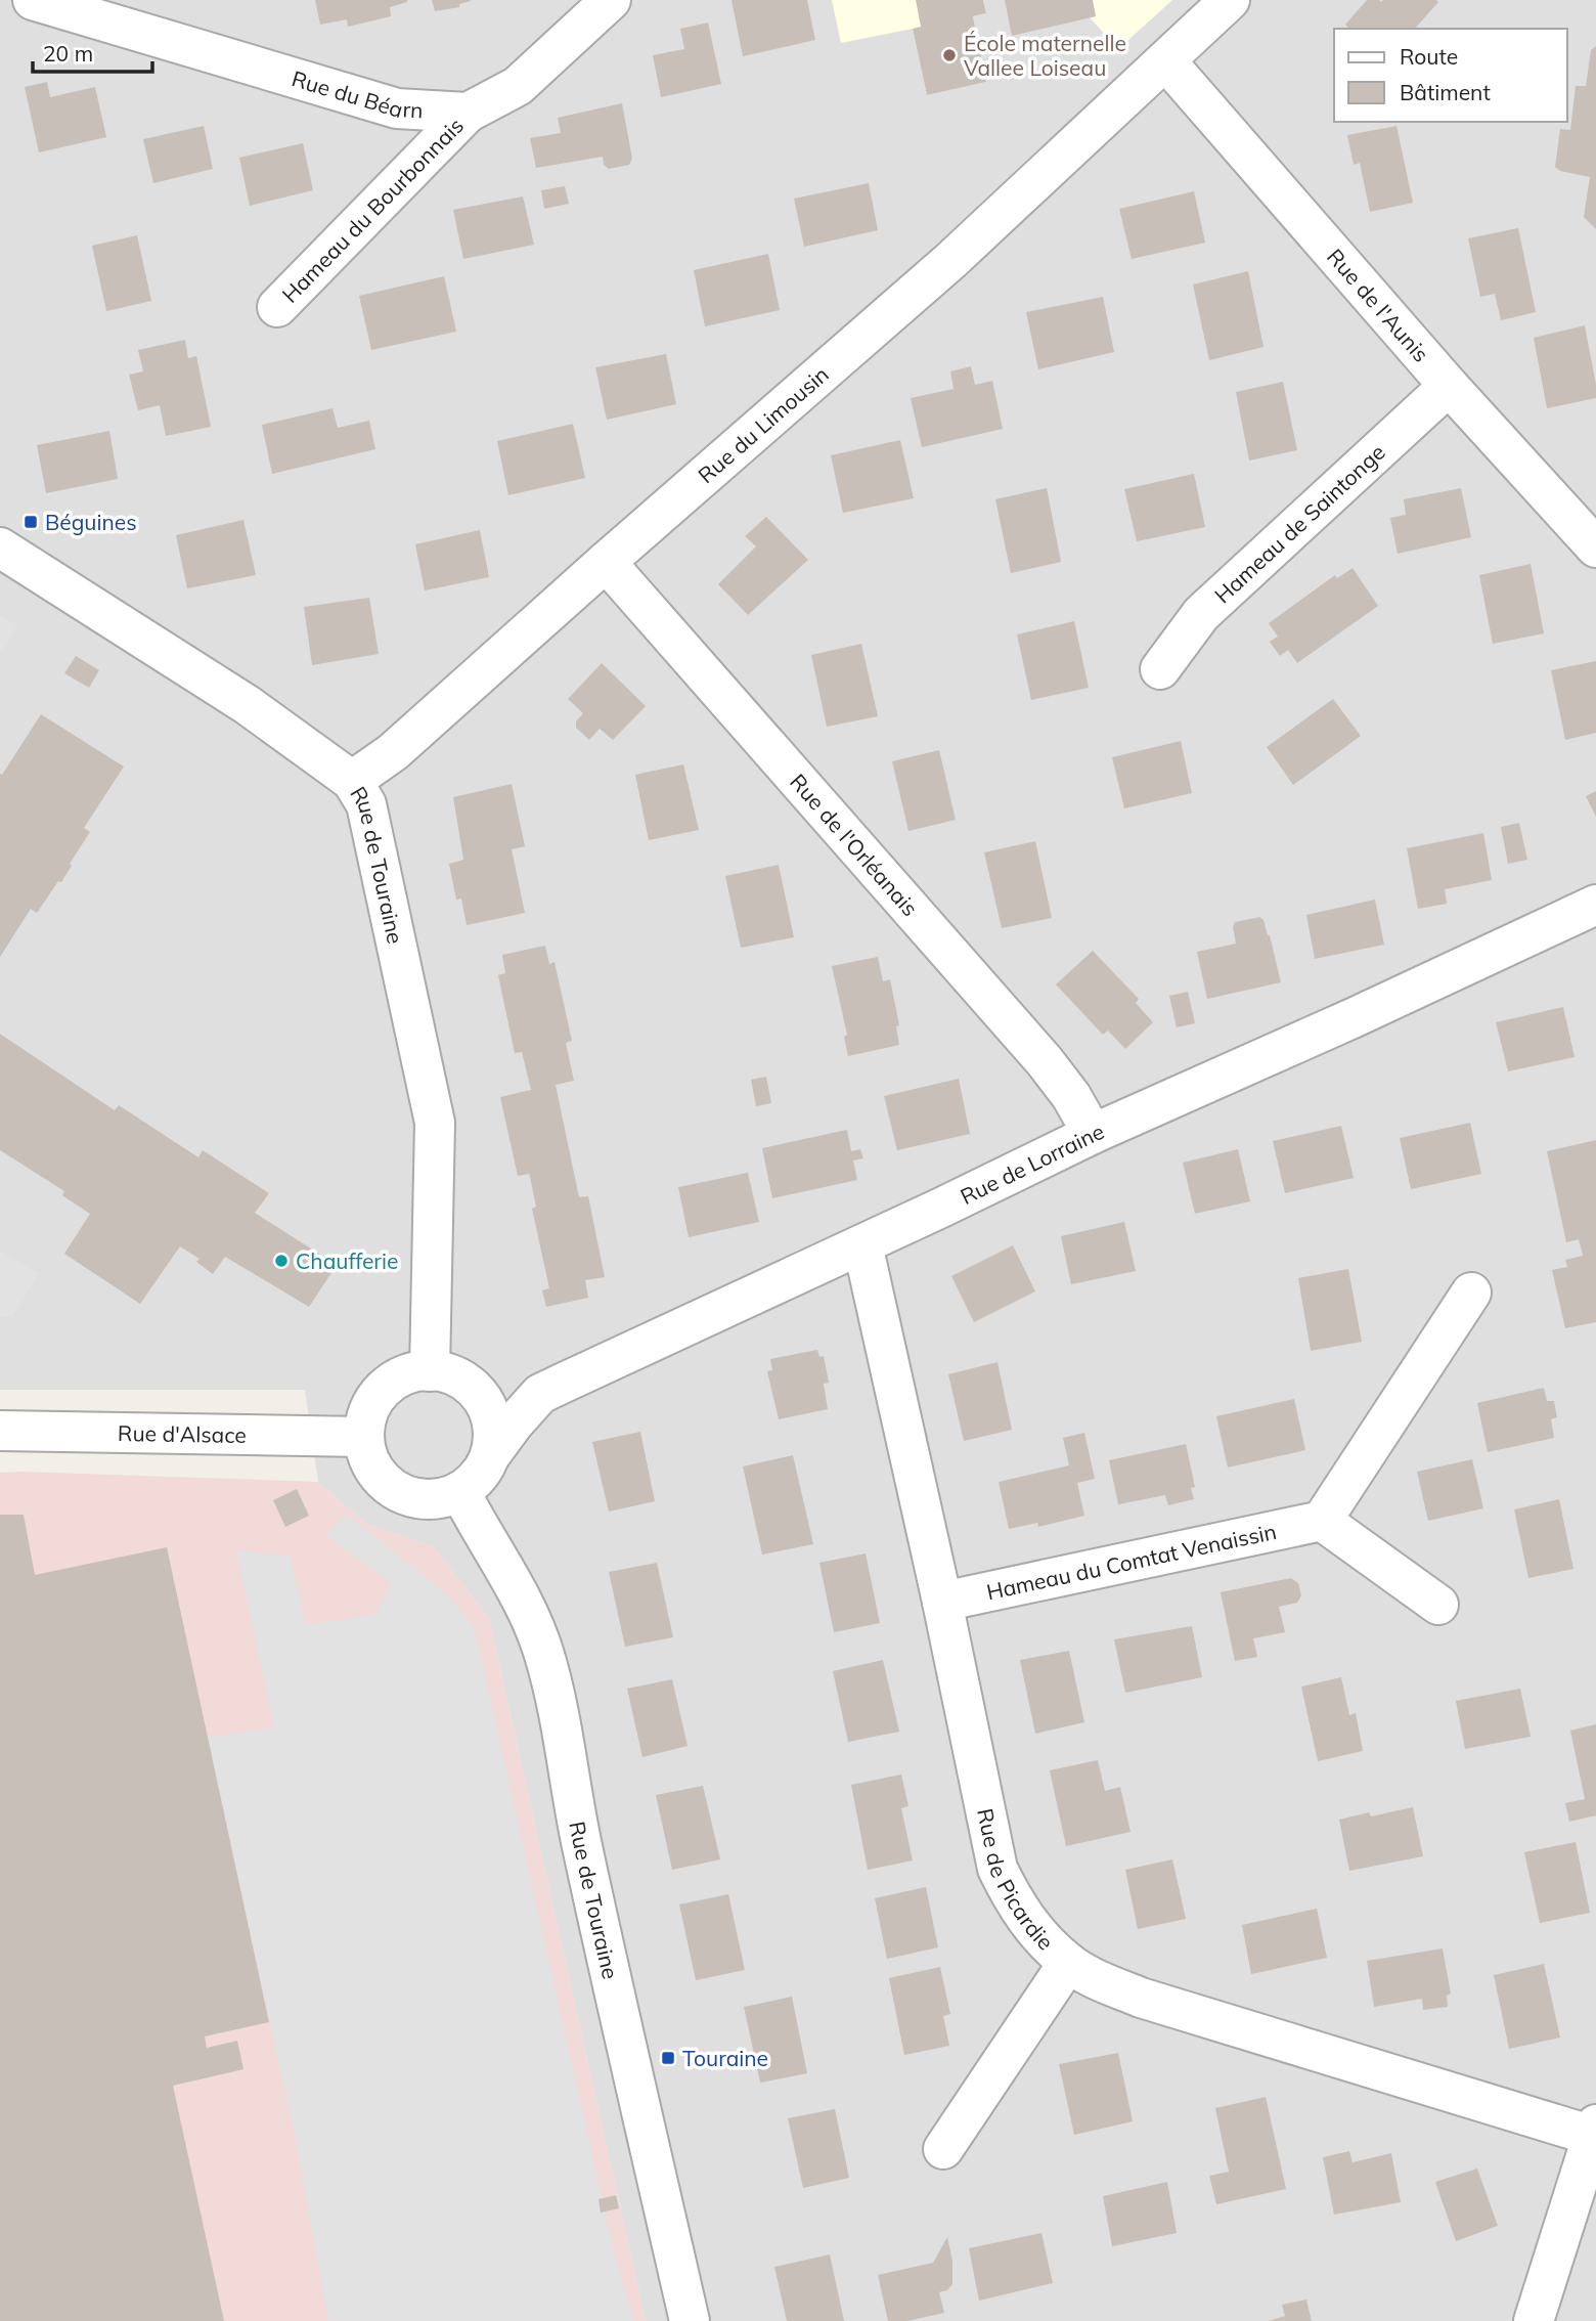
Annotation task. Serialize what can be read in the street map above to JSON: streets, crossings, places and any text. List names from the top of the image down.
{
  "streets": {
    "street": [
      "Rue du Béarn",
      "Hameau du Bourbonnais",
      "Rue de l'Aunis",
      "Rue du Limousin",
      "Hameau de Saintonge",
      "Rue de l'Orléanais",
      "Rue de Touraine",
      "Rue de Lorraine",
      "Rue d'Alsace",
      "Hameau du Comtat Venaissin",
      "Rue de Picardie"
    ]
  },
  "crossings": [
    ["Rue du Béarn", "Hameau du Bourbonnais"],
    ["Rue de l'Aunis", "Rue du Limousin"],
    ["Rue de l'Aunis", "Hameau de Saintonge"],
    ["Rue du Limousin", "Rue de l'Orléanais"],
    ["Rue du Limousin", "Rue de Touraine"],
    ["Rue de l'Orléanais", "Rue de Lorraine"],
    ["Rue de Touraine", "Rue de Lorraine"],
    ["Rue de Touraine", "Rue d'Alsace"],
    ["Rue de Lorraine", "Rue d'Alsace"],
    ["Rue de Lorraine", "Rue de Picardie"],
    ["Hameau du Comtat Venaissin", "Rue de Picardie"]
  ],
  "places": {
    "other": ["École maternelle Vallee Loiseau", "Chaufferie"],
    "transit": ["Béguines", "Touraine"]
  },
  "legend": ["Route", "Bâtiment"],
  "scale_bar": "20 m"
}
